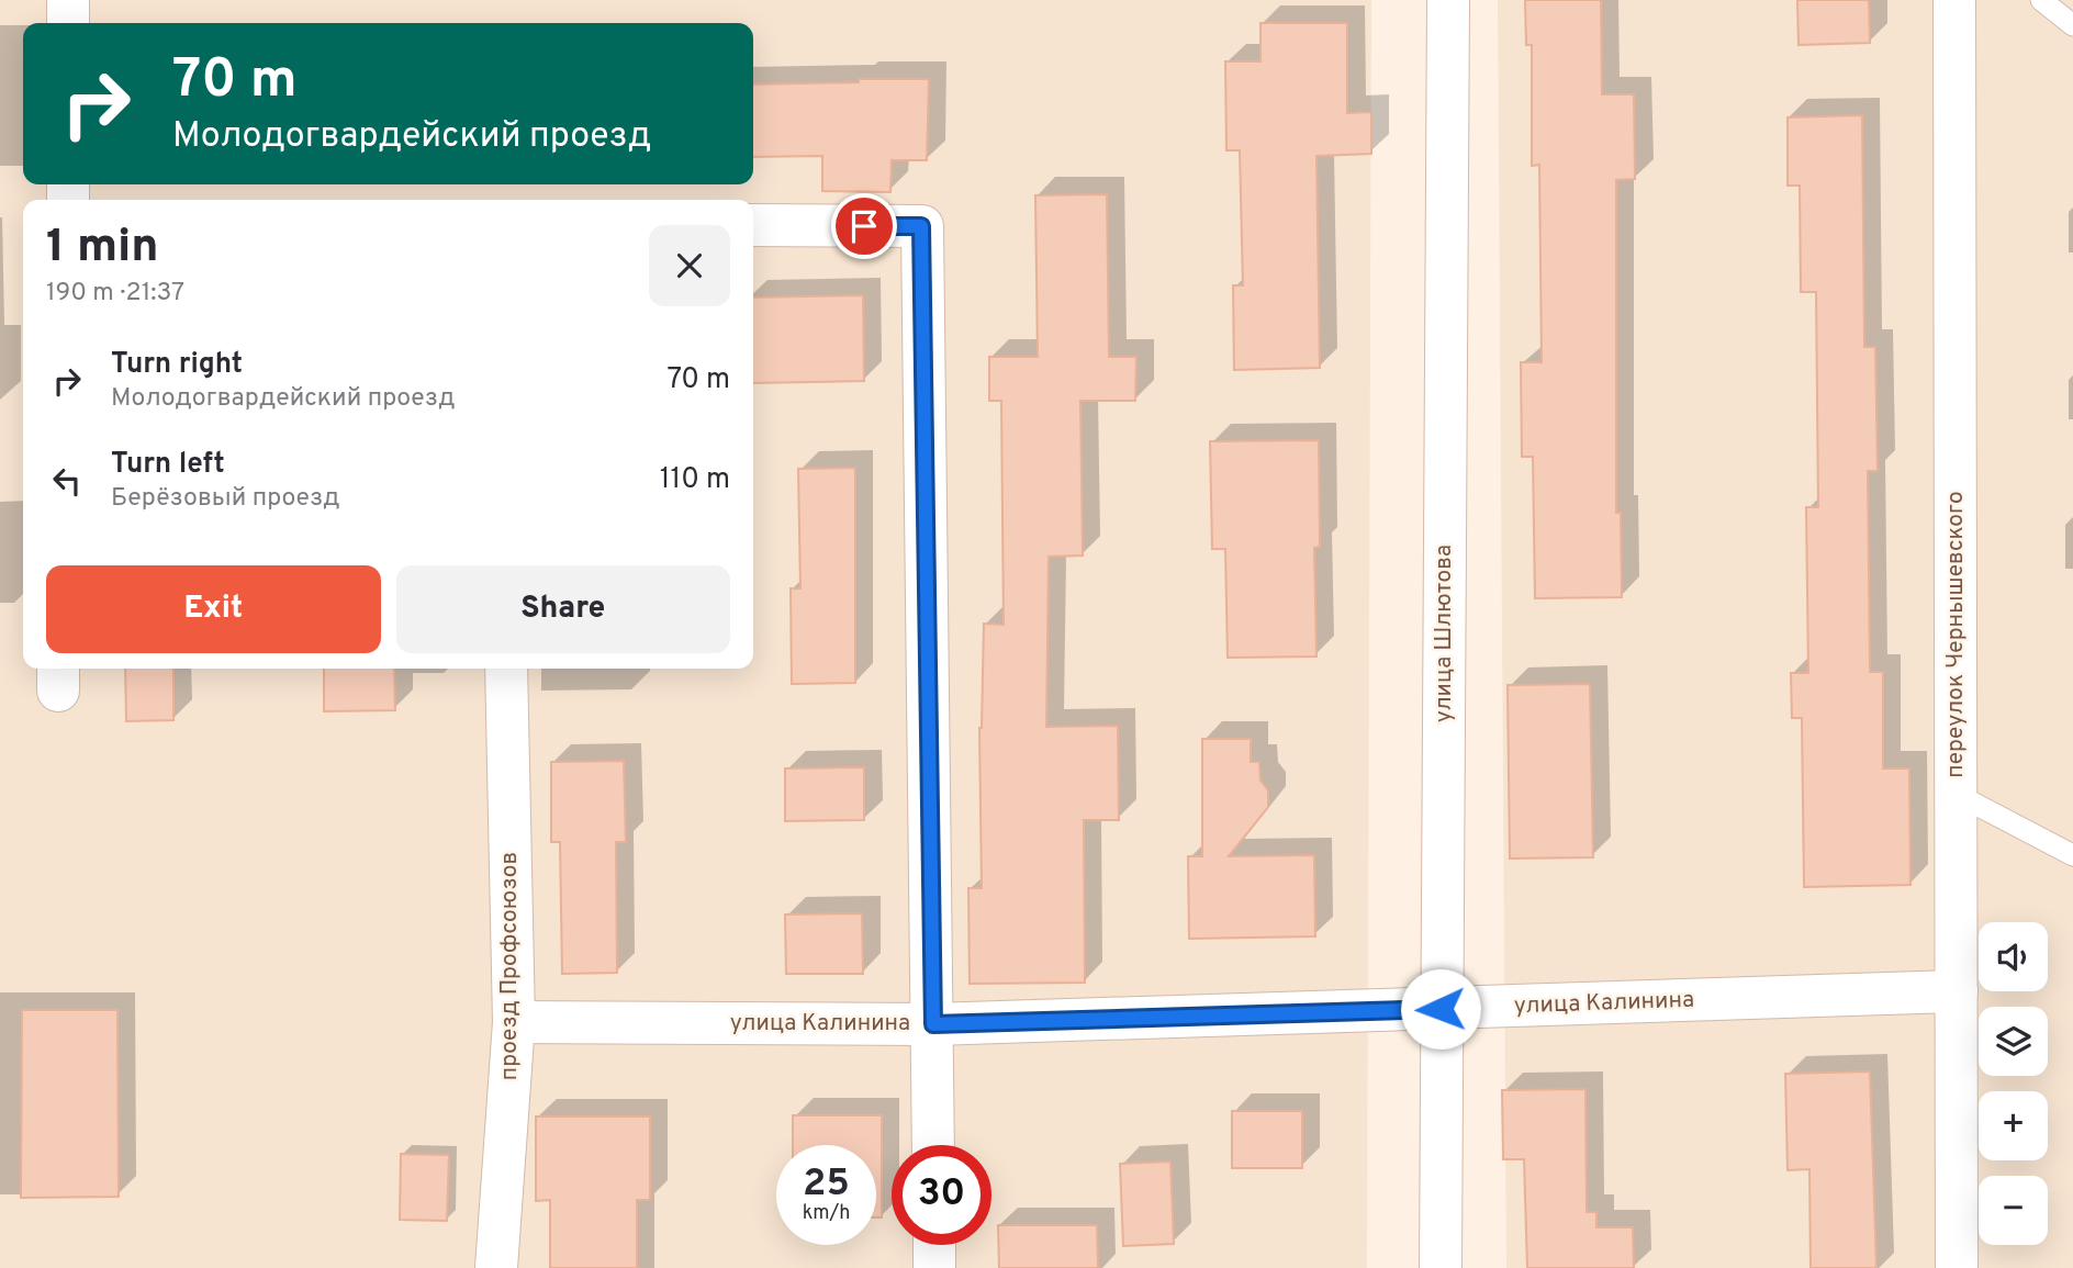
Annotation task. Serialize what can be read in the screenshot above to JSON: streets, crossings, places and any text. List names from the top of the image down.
{
  "streets": {
    "street": [
      "улица Шлютова",
      "переулок Чернышевского",
      "проезд Профсоюзов",
      "улица Калинина"
    ]
  },
  "crossings": [
    ["улица Шлютова", "улица Калинина"],
    ["переулок Чернышевского", "улица Калинина"],
    ["проезд Профсоюзов", "улица Калинина"]
  ],
  "page": {
    "turn": ["70 m", "Молодогвардейский проезд"],
    "heading": ["1 min", "190 m · 21:37"],
    "list": [
      {
        "name": "Turn right",
        "note": "Молодогвардейский проезд",
        "value": "70 m"
      },
      {
        "name": "Turn left",
        "note": "Берёзовый проезд",
        "value": "110 m"
      }
    ],
    "buttons": ["Exit", "Share"],
    "map_buttons": ["+", "−"],
    "speed": "25 km/h",
    "limit": "30"
  }
}
